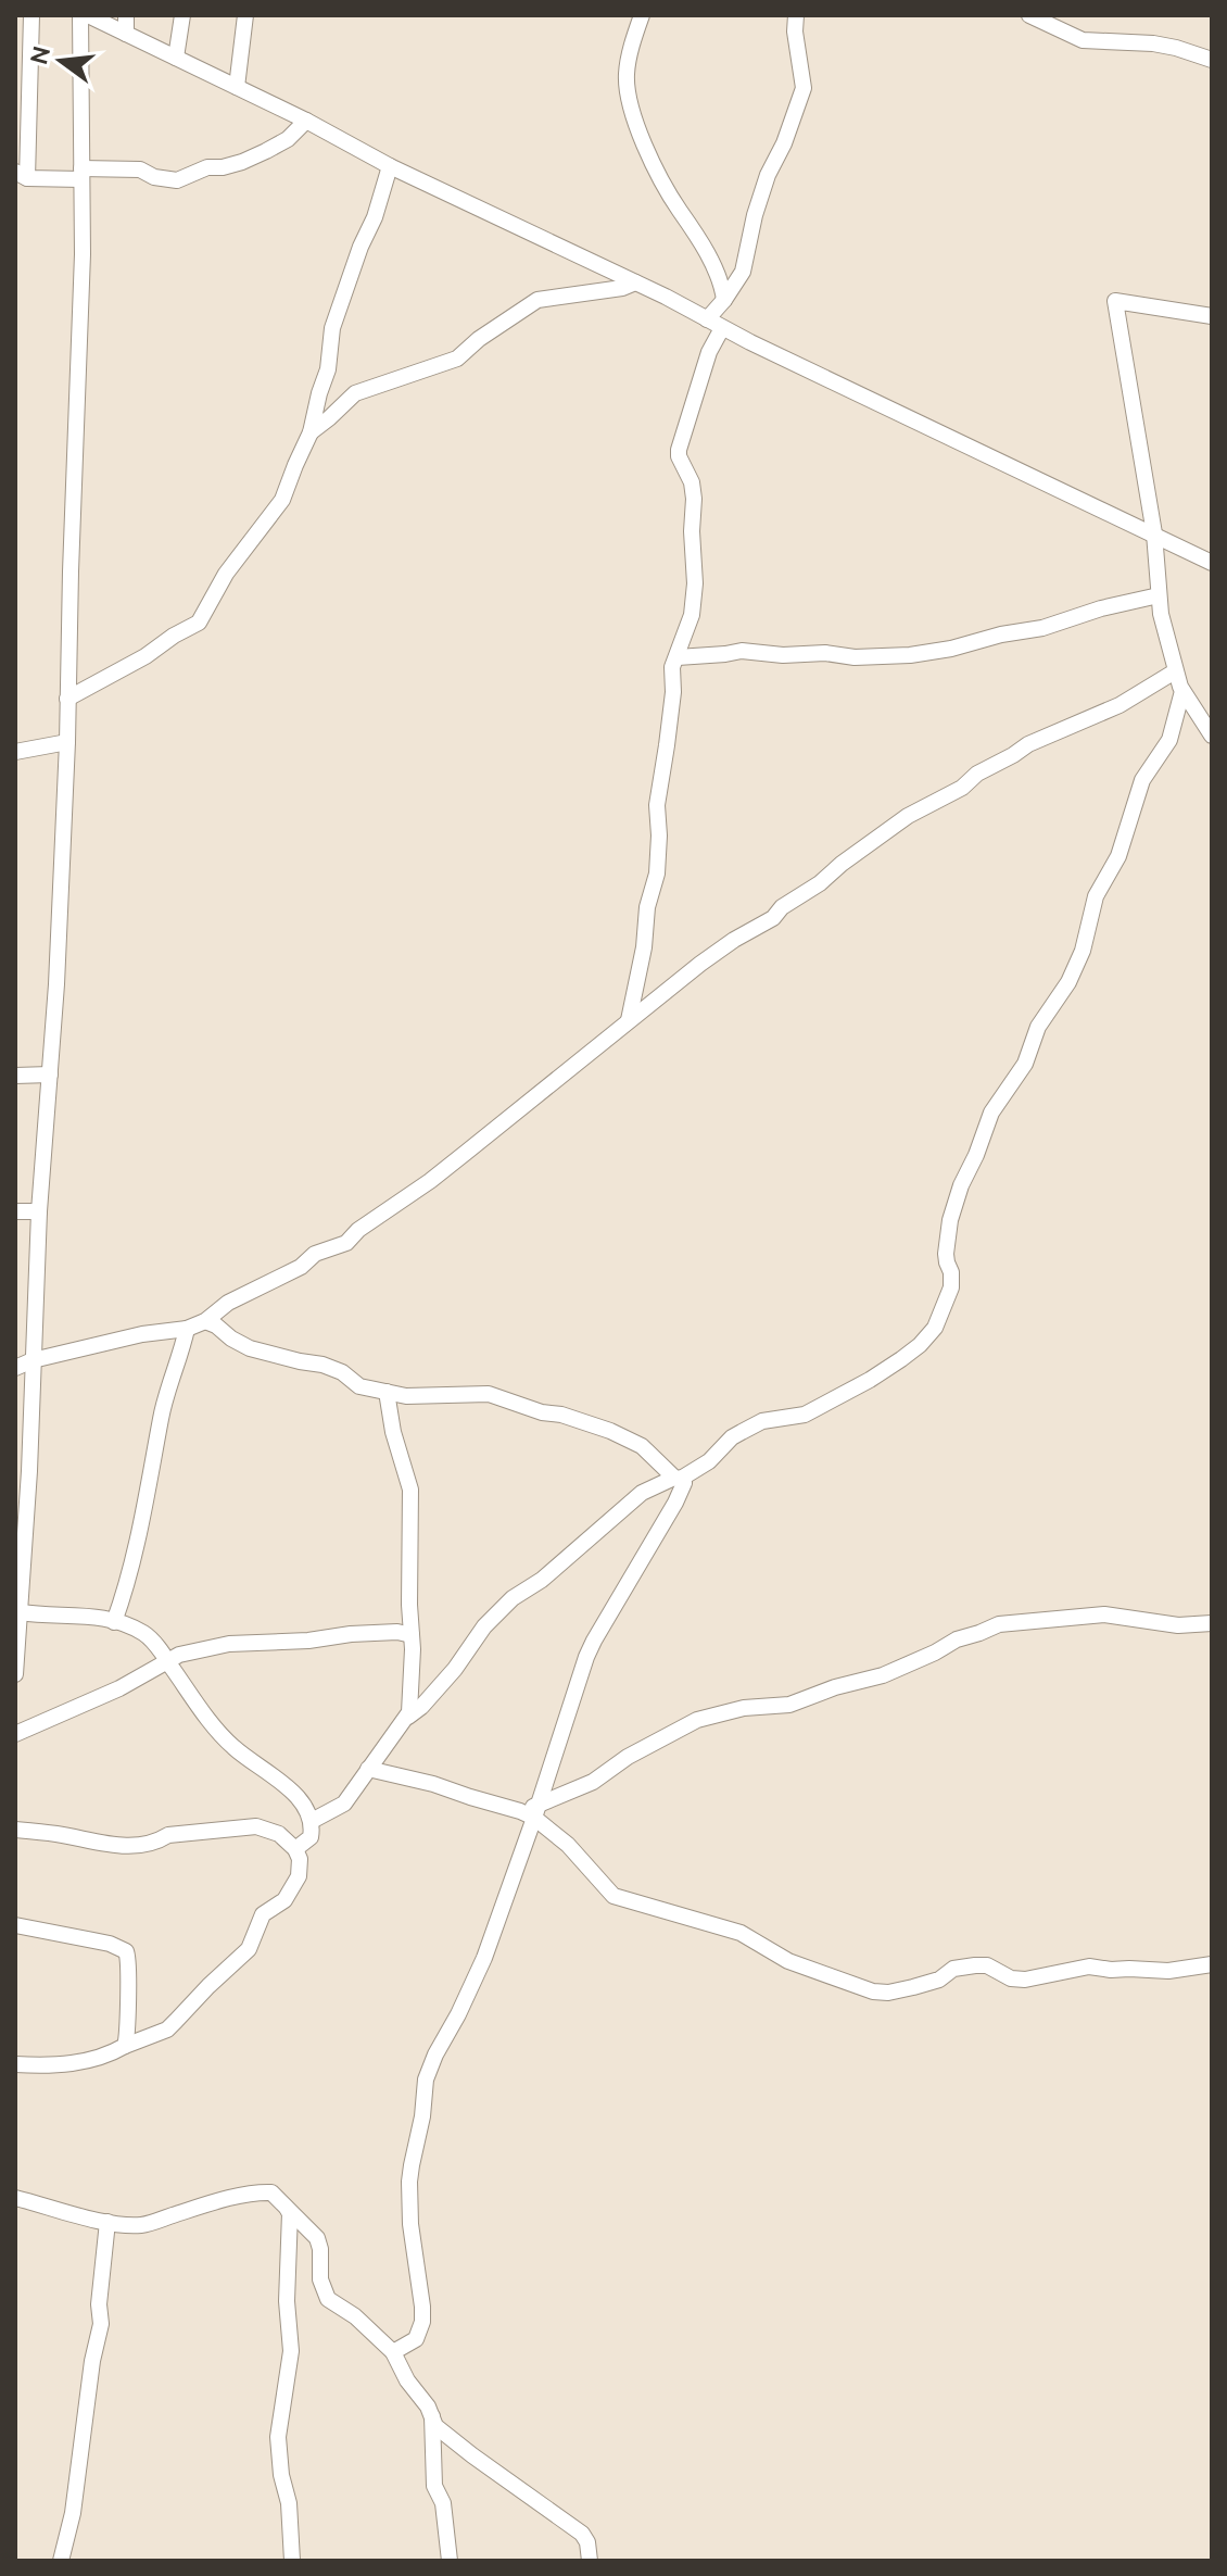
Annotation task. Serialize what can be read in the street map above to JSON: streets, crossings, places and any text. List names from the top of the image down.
{
  "north": "left"
}
